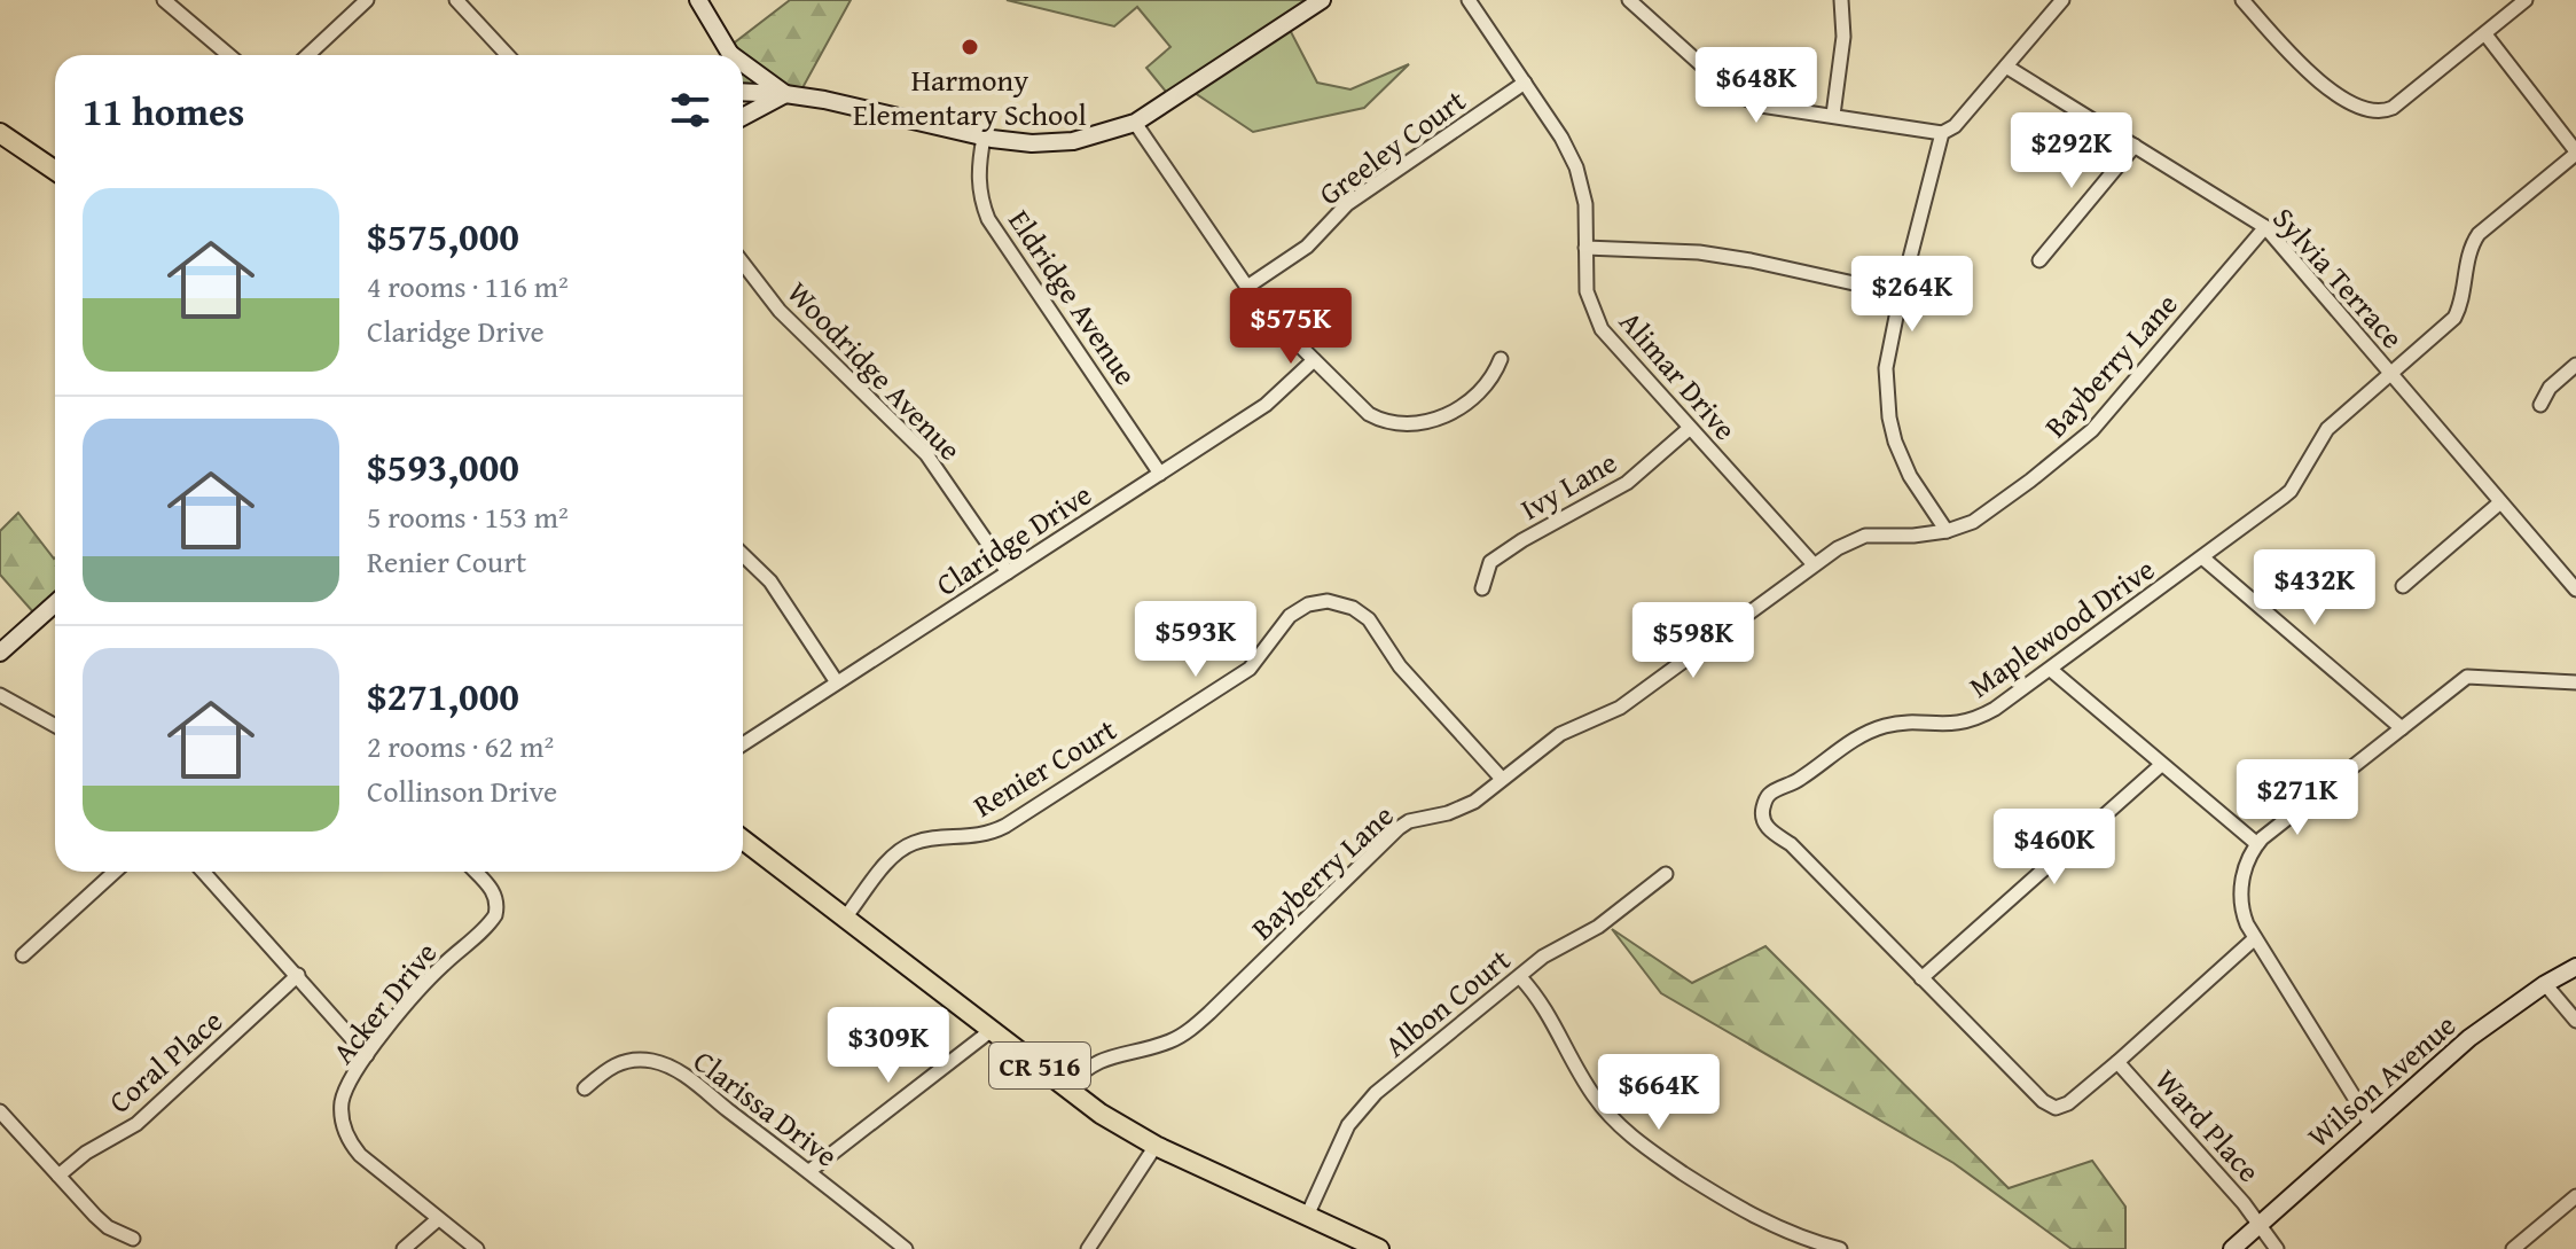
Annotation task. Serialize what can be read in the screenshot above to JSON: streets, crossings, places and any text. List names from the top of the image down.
{
  "streets": {
    "main road": ["CR 516"],
    "street": [
      "Greeley Court",
      "Sylvia Terrace",
      "Eldridge Avenue",
      "Bayberry Lane",
      "Woodridge Avenue",
      "Alimar Drive",
      "Ivy Lane",
      "Claridge Drive",
      "Maplewood Drive",
      "Renier Court",
      "Acker Drive",
      "Albon Court",
      "Coral Place",
      "Wilson Avenue",
      "Clarissa Drive",
      "Ward Place"
    ]
  },
  "crossings": [
    ["Greeley Court", "Alimar Drive"],
    ["Sylvia Terrace", "Bayberry Lane"],
    ["Sylvia Terrace", "Maplewood Drive"],
    ["Eldridge Avenue", "Claridge Drive"],
    ["Bayberry Lane", "Alimar Drive"],
    ["Bayberry Lane", "Renier Court"],
    ["Bayberry Lane", "CR 516"],
    ["Woodridge Avenue", "Claridge Drive"],
    ["Alimar Drive", "Ivy Lane"],
    ["Maplewood Drive", "Ward Place"],
    ["Renier Court", "CR 516"],
    ["Albon Court", "CR 516"],
    ["Wilson Avenue", "Ward Place"]
  ],
  "places": ["Harmony Elementary School"],
  "page": {
    "price": [
      "$648K",
      "$292K",
      "$264K",
      "$575K",
      "$432K",
      "$593K",
      "$598K",
      "$271K",
      "$460K",
      "$309K",
      "$664K"
    ],
    "heading": "11 homes",
    "list": [
      {
        "name": "$575,000",
        "note": "4 rooms · 116 m² · Claridge Drive"
      },
      {
        "name": "$593,000",
        "note": "5 rooms · 153 m² · Renier Court"
      },
      {
        "name": "$271,000",
        "note": "2 rooms · 62 m² · Collinson Drive"
      }
    ]
  }
}
